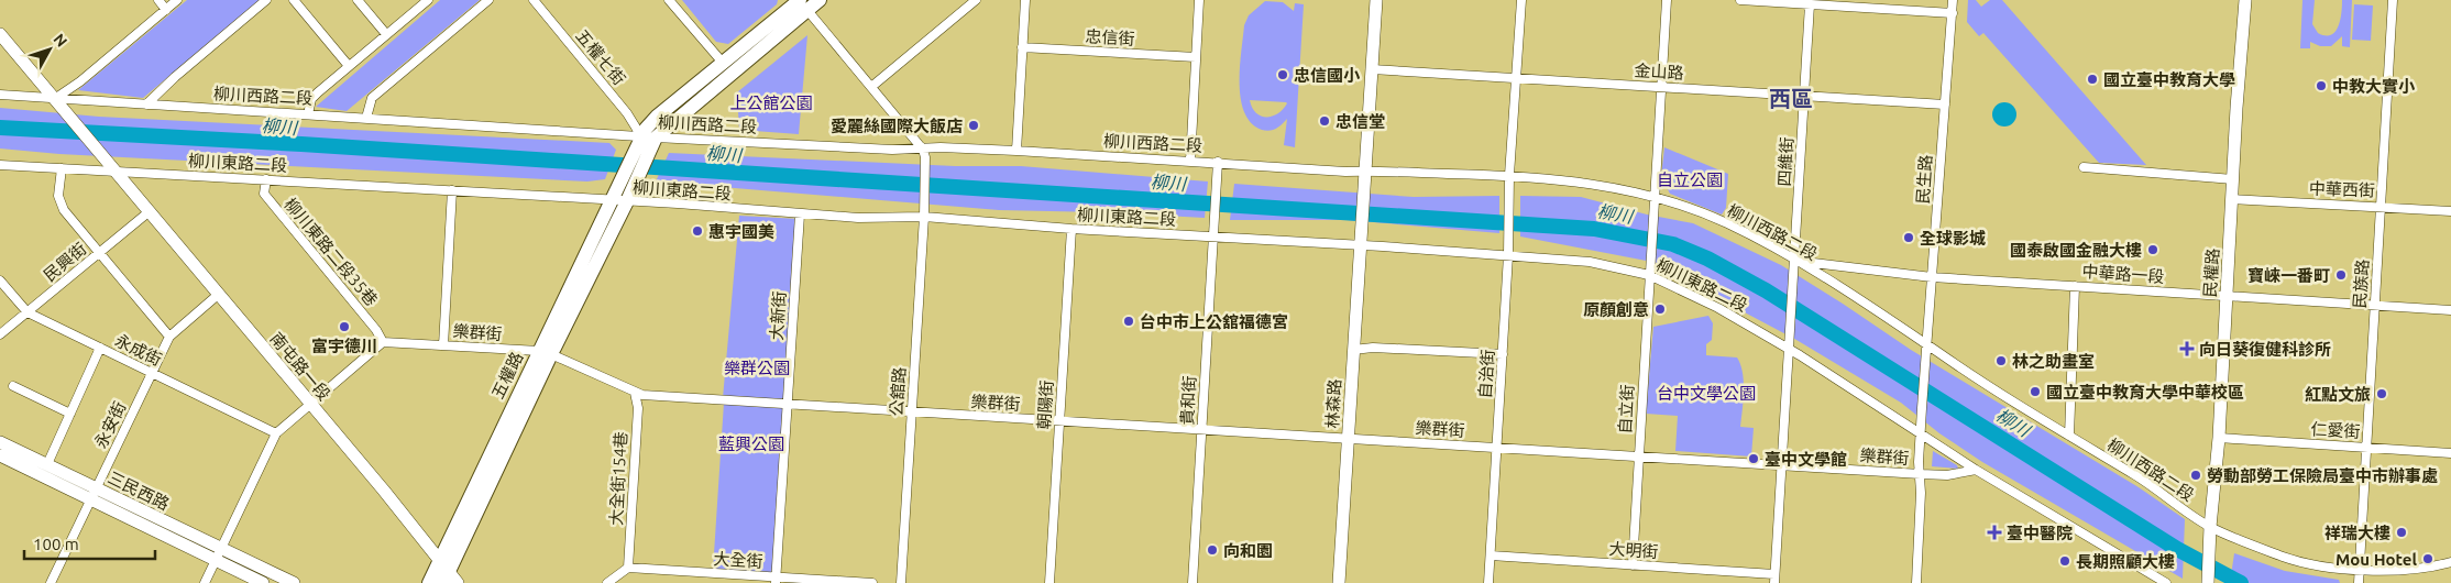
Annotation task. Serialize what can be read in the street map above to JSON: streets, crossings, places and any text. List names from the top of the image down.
{
  "streets": {
    "main road": [
      "民權路",
      "南屯路一段",
      "五權路",
      "林森路",
      "三民西路"
    ],
    "street": [
      "忠信街",
      "五權七街",
      "金山路",
      "柳川西路二段",
      "四維街",
      "柳川東路二段",
      "民生路",
      "中華西街",
      "柳川東路二段35巷",
      "民興街",
      "中華路一段",
      "民族路",
      "大新街",
      "樂群街",
      "永成街",
      "自治街",
      "公舘路",
      "貴和街",
      "朝陽街",
      "自立街",
      "永安街",
      "仁愛街",
      "大全街154巷",
      "大明街",
      "大全街"
    ]
  },
  "crossings": [
    ["五權七街", "柳川西路二段"],
    ["五權七街", "五權路"],
    ["金山路", "四維街"],
    ["金山路", "民生路"],
    ["柳川西路二段", "四維街"],
    ["柳川西路二段", "民生路"],
    ["柳川西路二段", "民權路"],
    ["柳川西路二段", "中華路一段"],
    ["柳川西路二段", "民族路"],
    ["柳川西路二段", "南屯路一段"],
    ["柳川西路二段", "自治街"],
    ["柳川西路二段", "五權路"],
    ["柳川西路二段", "公舘路"],
    ["柳川西路二段", "貴和街"],
    ["柳川西路二段", "林森路"],
    ["柳川西路二段", "自立街"],
    ["四維街", "柳川東路二段"],
    ["四維街", "中華路一段"],
    ["柳川東路二段", "民生路"],
    ["柳川東路二段", "柳川東路二段35巷"],
    ["柳川東路二段", "大新街"],
    ["柳川東路二段", "樂群街"],
    ["柳川東路二段", "南屯路一段"],
    ["柳川東路二段", "自治街"],
    ["柳川東路二段", "五權路"],
    ["柳川東路二段", "公舘路"],
    ["柳川東路二段", "貴和街"],
    ["柳川東路二段", "林森路"],
    ["柳川東路二段", "朝陽街"],
    ["柳川東路二段", "自立街"],
    ["民生路", "中華路一段"],
    ["中華西街", "民權路"],
    ["中華西街", "民族路"],
    ["柳川東路二段35巷", "樂群街"],
    ["民興街", "永成街"],
    ["民興街", "南屯路一段"],
    ["民權路", "中華路一段"],
    ["民權路", "仁愛街"],
    ["中華路一段", "民族路"],
    ["民族路", "仁愛街"],
    ["大新街", "樂群街"],
    ["大新街", "大全街"],
    ["樂群街", "自治街"],
    ["樂群街", "五權路"],
    ["樂群街", "公舘路"],
    ["樂群街", "貴和街"],
    ["樂群街", "林森路"],
    ["樂群街", "朝陽街"],
    ["樂群街", "自立街"],
    ["樂群街", "大全街154巷"],
    ["永成街", "永安街"],
    ["南屯路一段", "五權路"],
    ["南屯路一段", "永安街"],
    ["自治街", "大明街"],
    ["自立街", "大明街"],
    ["永安街", "三民西路"],
    ["大全街154巷", "大全街"]
  ],
  "districts": ["西區"],
  "water": ["柳川"],
  "parks": [
    "上公館公園",
    "自立公園",
    "樂群公園",
    "台中文學公園",
    "藍興公園"
  ],
  "places": {
    "other": [
      "忠信國小",
      "國立臺中教育大學",
      "中教大實小",
      "忠信堂",
      "愛麗絲國際大飯店",
      "惠宇國美",
      "全球影城",
      "國泰啟國金融大樓",
      "寶崍一番町",
      "原顏創意",
      "台中市上公舘福德宮",
      "富宇德川",
      "林之助畫室",
      "國立臺中教育大學中華校區",
      "紅點文旅",
      "臺中文學館",
      "勞動部勞工保險局臺中市辦事處",
      "祥瑞大樓",
      "向和園",
      "Mou Hotel",
      "長期照顧大樓"
    ],
    "health": ["向日葵復健科診所", "臺中醫院"]
  },
  "scale_bar": "100 m",
  "north": "top right"
}
